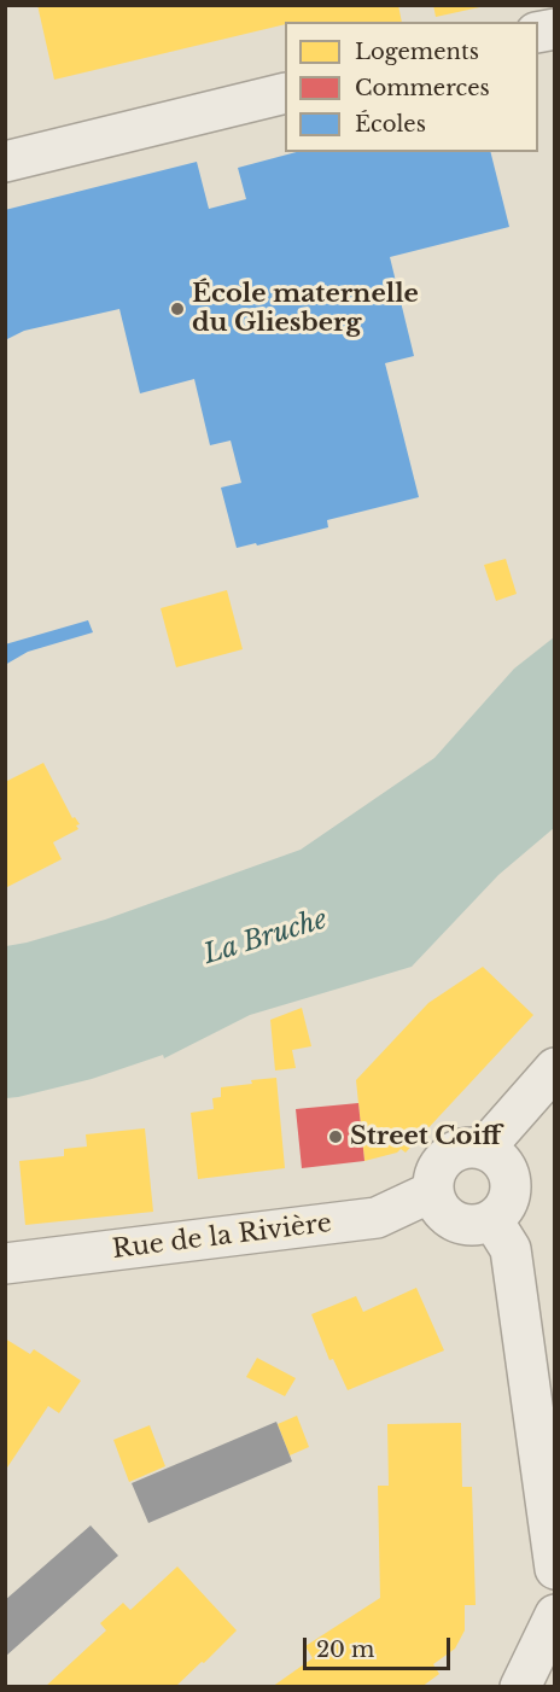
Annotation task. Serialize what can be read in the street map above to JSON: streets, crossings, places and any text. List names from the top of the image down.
{
  "streets": {
    "street": ["Rue de la Rivière"]
  },
  "water": ["La Bruche"],
  "places": ["École maternelle du Gliesberg", "Street Coiff"],
  "legend": ["Logements", "Commerces", "Écoles"],
  "scale_bar": "20 m"
}
